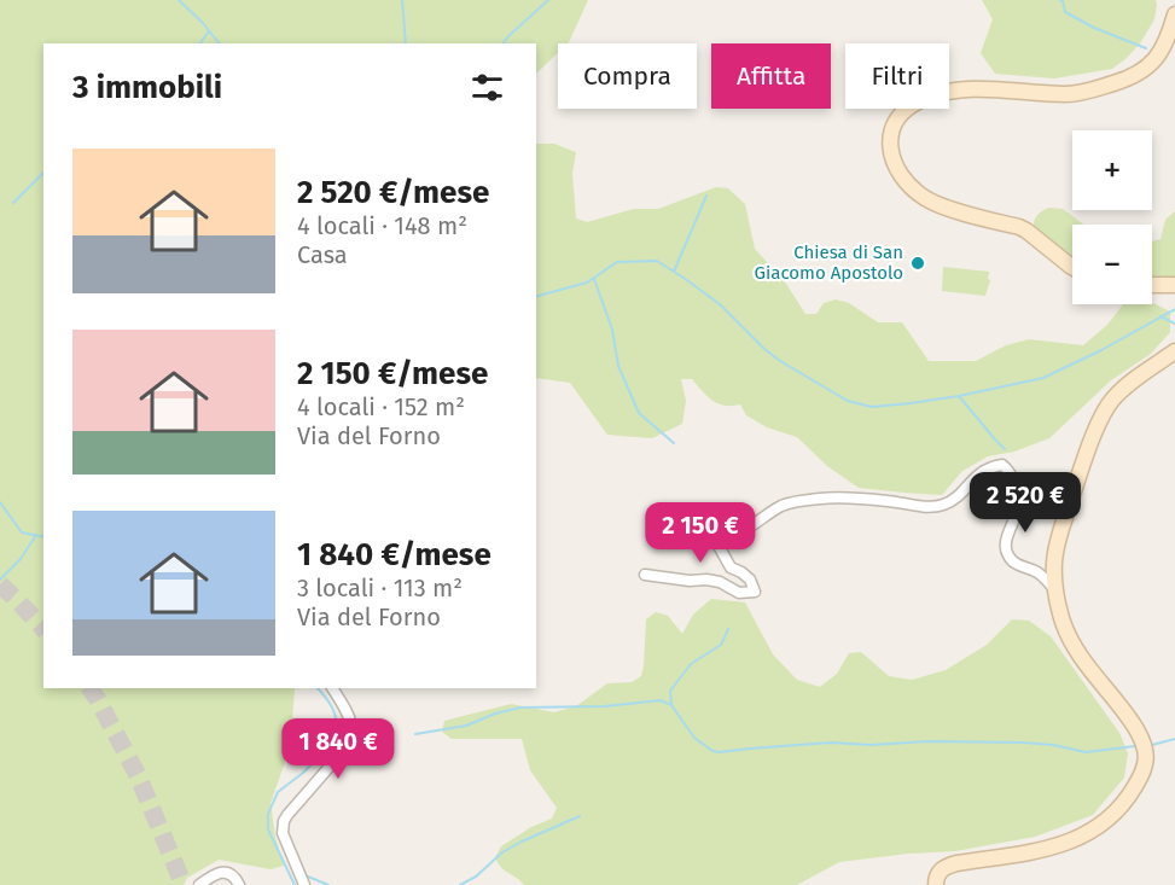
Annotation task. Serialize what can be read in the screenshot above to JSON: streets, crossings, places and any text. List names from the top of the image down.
{
  "places": ["Chiesa di San Giacomo Apostolo"],
  "page": {
    "chip": ["Compra", "Affitta", "Filtri"],
    "heading": "3 immobili",
    "map_buttons": ["+", "−"],
    "list": [
      {
        "name": "2 520 €/mese",
        "note": "4 locali · 148 m² · Casa"
      },
      {
        "name": "2 150 €/mese",
        "note": "4 locali · 152 m² · Via del Forno"
      },
      {
        "name": "1 840 €/mese",
        "note": "3 locali · 113 m² · Via del Forno"
      }
    ],
    "price": ["2 520 €", "2 150 €", "1 840 €"]
  }
}
